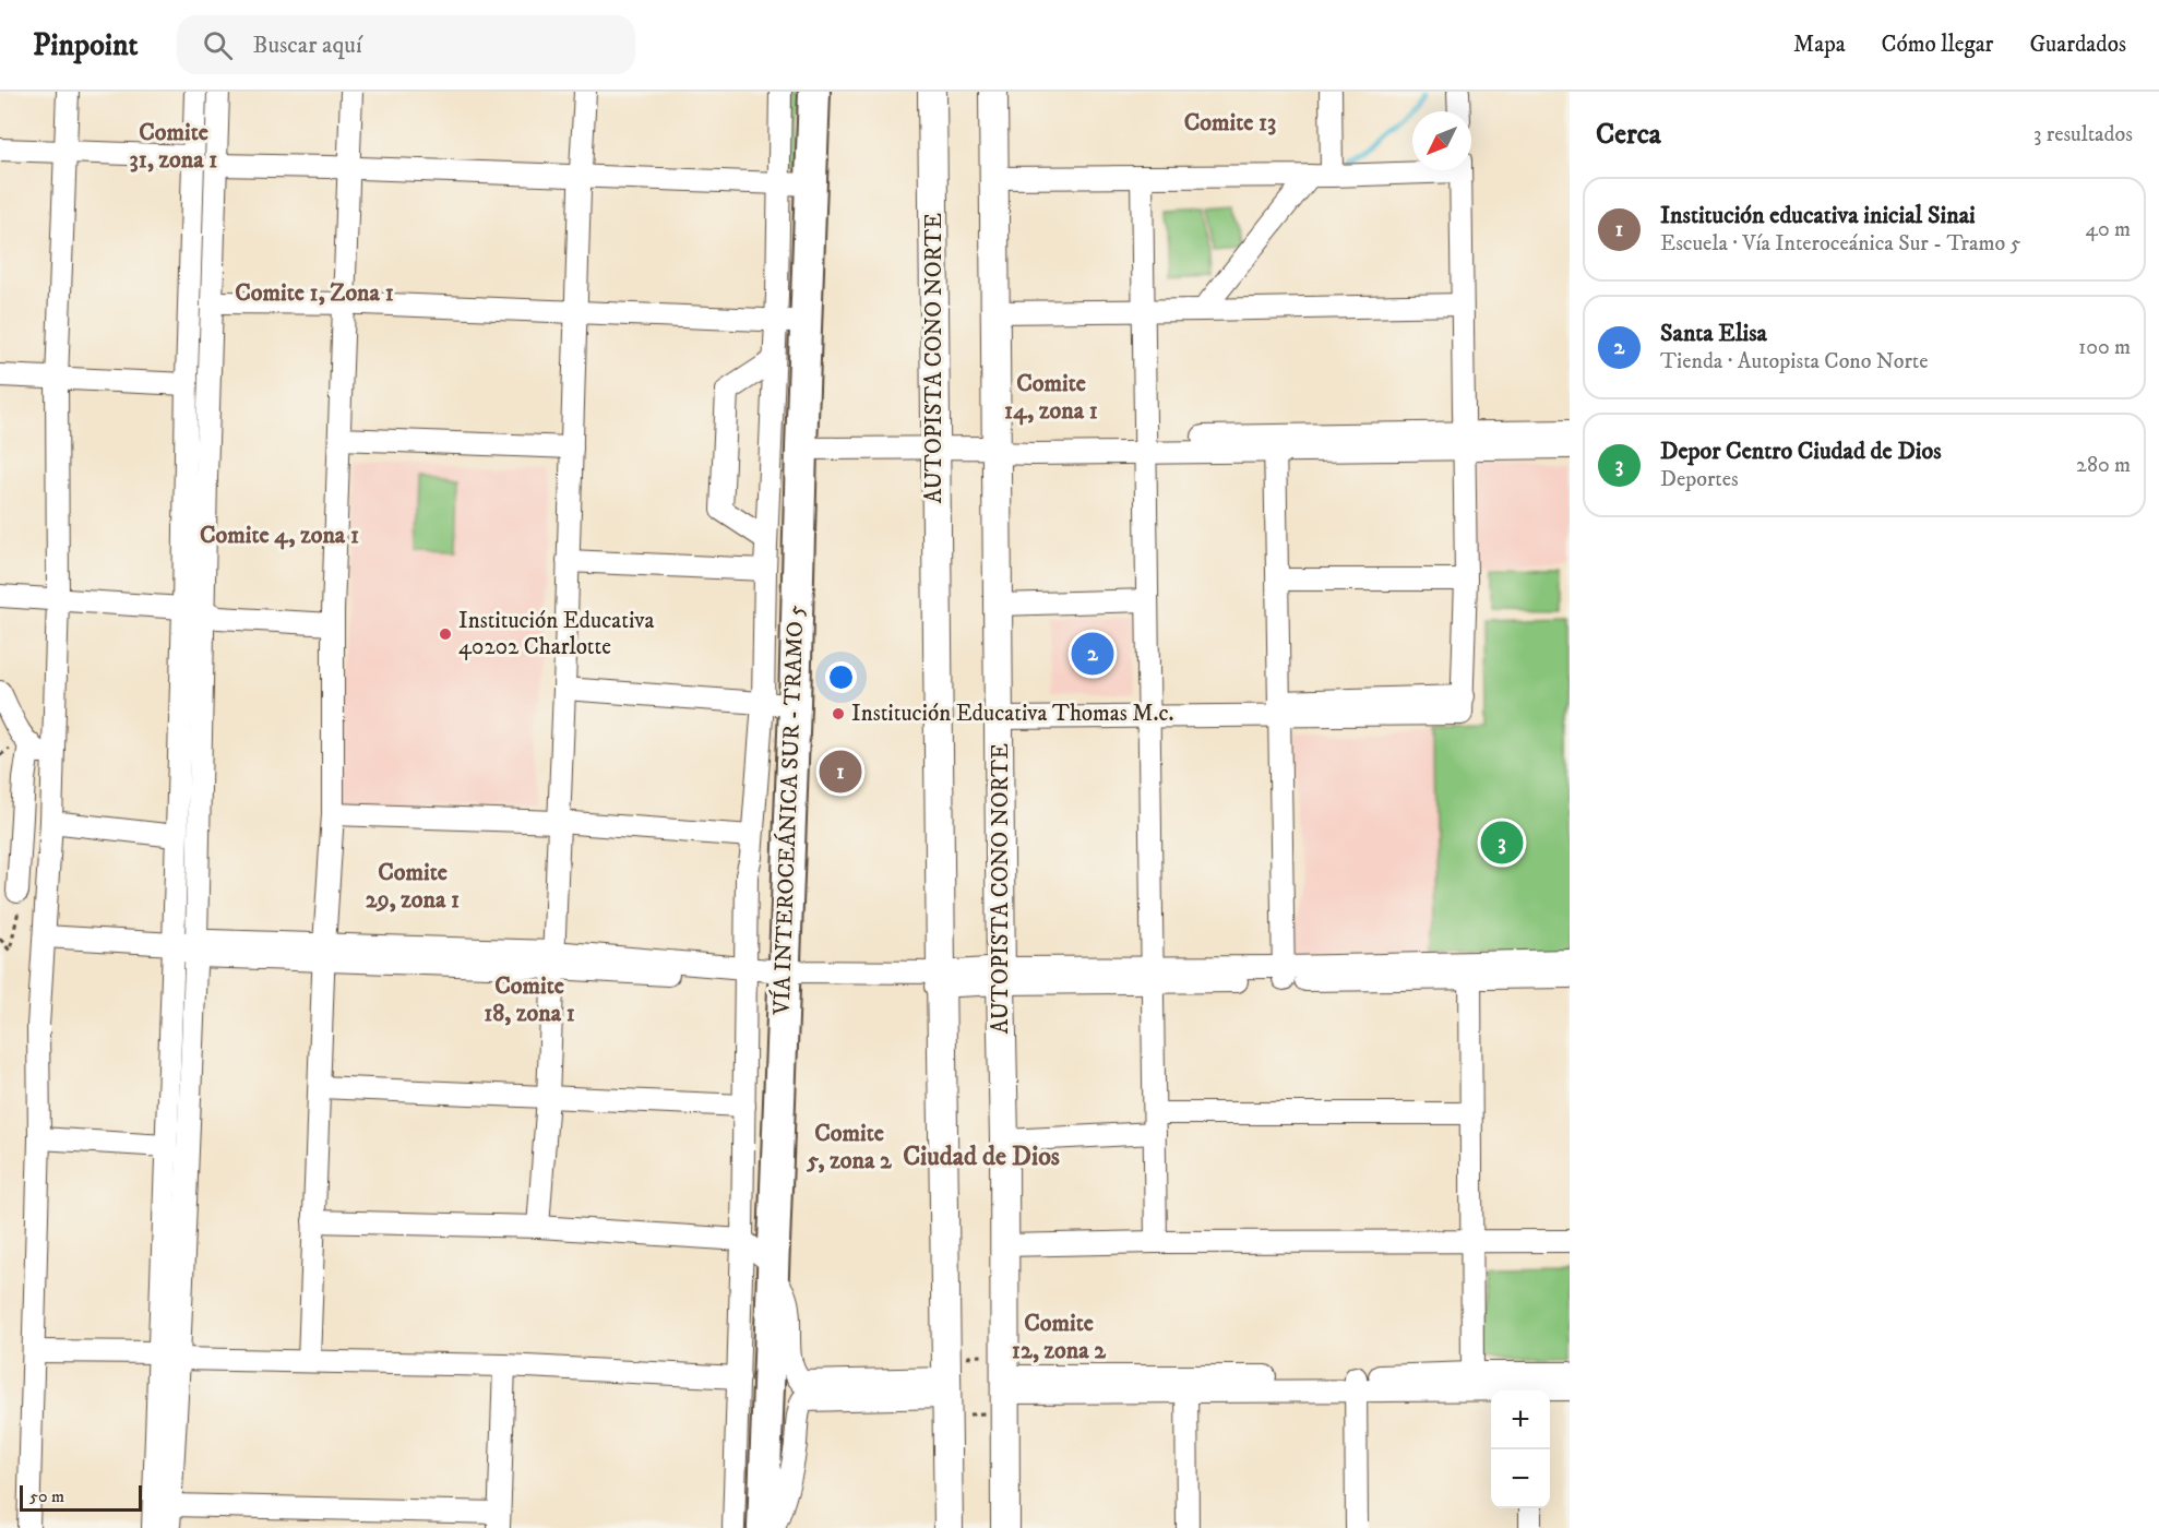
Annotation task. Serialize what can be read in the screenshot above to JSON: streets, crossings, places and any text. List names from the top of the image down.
{
  "streets": {
    "highway": ["VÍA INTEROCEÁNICA SUR - TRAMO 5"],
    "main road": ["AUTOPISTA CONO NORTE"]
  },
  "districts": [
    "Comite 13",
    "Comite 31, zona 1",
    "Comite 1, Zona 1",
    "Comite 14, zona 1",
    "Comite 4, zona 1",
    "Comite 29, zona 1",
    "Comite 18, zona 1",
    "Comite 5, zona 2",
    "Ciudad de Dios",
    "Comite 12, zona 2"
  ],
  "places": ["Institución Educativa 40202 Charlotte", "Institución Educativa Thomas M.c."],
  "scale_bar": "50 m",
  "north": "bottom left",
  "page": {
    "header": "Pinpoint",
    "search": "Buscar aquí",
    "nav": ["Mapa", "Cómo llegar", "Guardados"],
    "heading": ["Cerca", "3 resultados"],
    "list": [
      {
        "mark": "1",
        "name": "Institución educativa inicial Sinai",
        "note": "Escuela · Vía Interoceánica Sur - Tramo 5",
        "value": "40 m"
      },
      {
        "mark": "2",
        "name": "Santa Elisa",
        "note": "Tienda · Autopista Cono Norte",
        "value": "100 m"
      },
      {
        "mark": "3",
        "name": "Depor Centro Ciudad de Dios",
        "note": "Deportes",
        "value": "280 m"
      }
    ],
    "pins": ["2", "1", "3"],
    "map_buttons": ["+", "−"],
    "scale": "50 m"
  }
}
